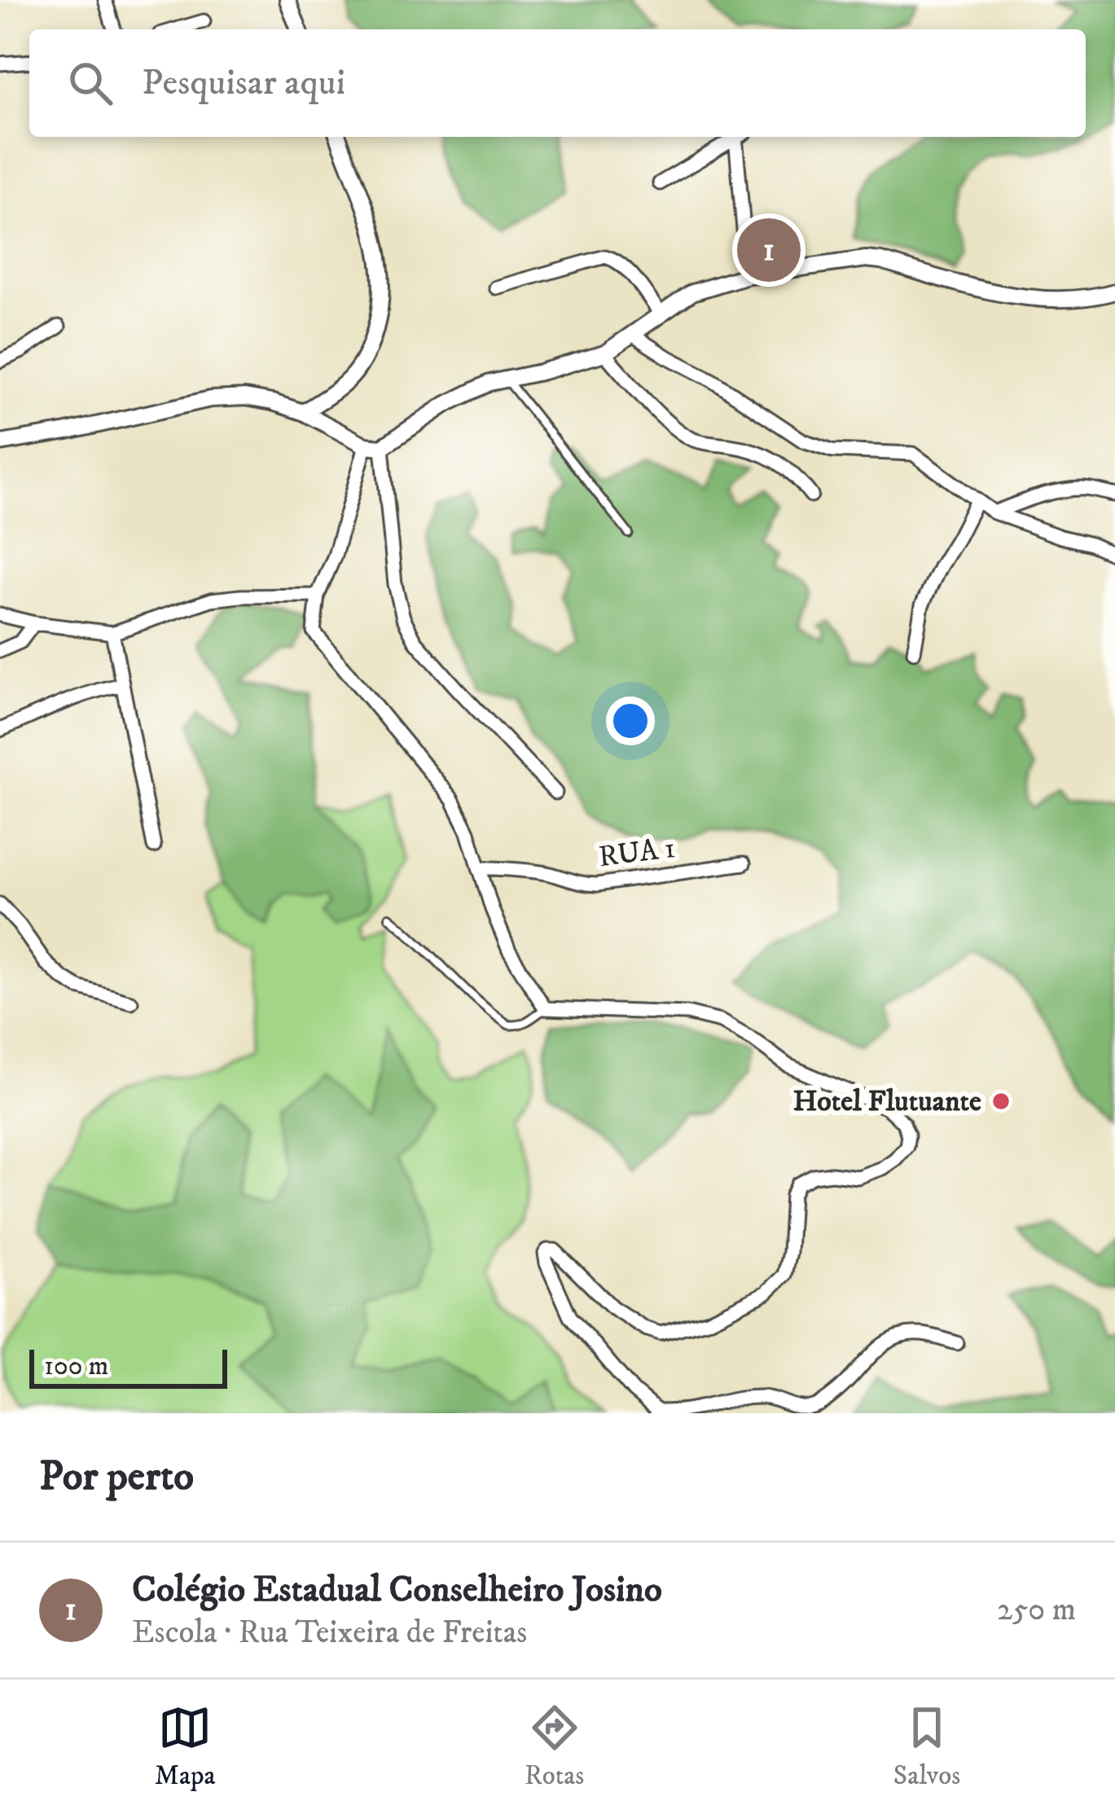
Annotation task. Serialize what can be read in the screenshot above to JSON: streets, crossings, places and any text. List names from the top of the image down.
{
  "streets": {
    "street": ["RUA 1"]
  },
  "places": ["Hotel Flutuante"],
  "scale_bar": "100 m",
  "page": {
    "search": "Pesquisar aqui",
    "pins": "1",
    "scale": "100 m",
    "heading": "Por perto",
    "list": [
      {
        "mark": "1",
        "name": "Colégio Estadual Conselheiro Josino",
        "note": "Escola · Rua Teixeira de Freitas",
        "value": "250 m"
      }
    ],
    "nav": ["Mapa", "Rotas", "Salvos"]
  }
}
